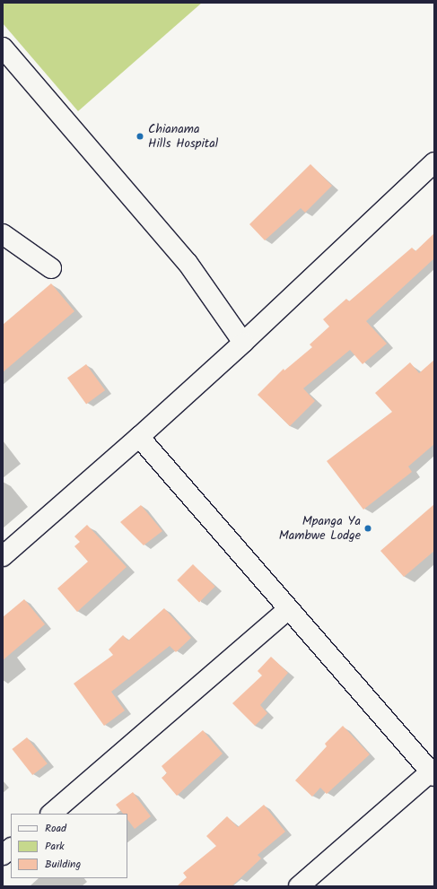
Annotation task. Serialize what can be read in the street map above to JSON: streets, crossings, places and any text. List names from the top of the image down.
{
  "places": ["Chianama Hills Hospital", "Mpanga Ya Mambwe Lodge"],
  "legend": ["Road", "Park", "Building"]
}
